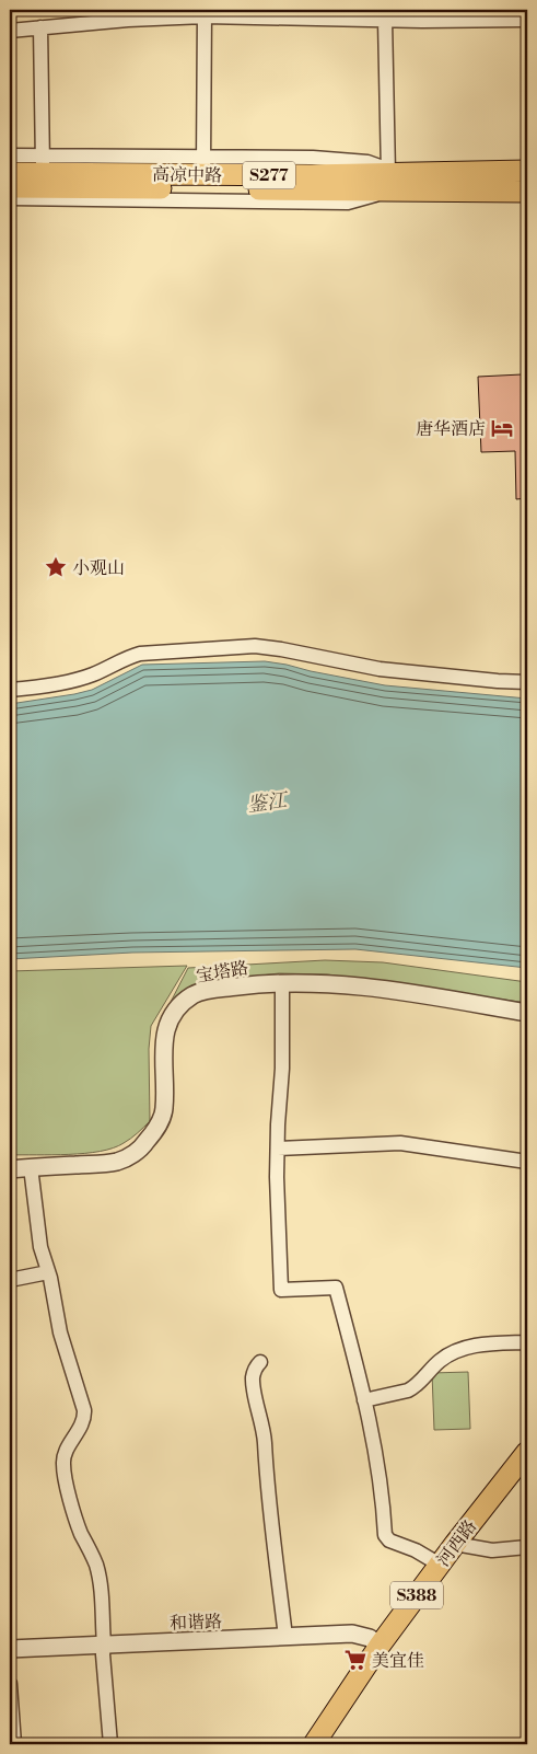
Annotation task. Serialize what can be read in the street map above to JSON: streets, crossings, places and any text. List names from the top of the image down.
{
  "streets": {
    "main road": [
      "高凉中路",
      "S277",
      "河西路",
      "S388"
    ],
    "street": ["宝塔路", "和谐路"]
  },
  "crossings": [
    ["河西路", "和谐路"]
  ],
  "water": ["鉴江"],
  "places": {
    "hotel": ["唐华酒店"],
    "place": ["小观山"],
    "supermarket": ["美宜佳"]
  }
}
